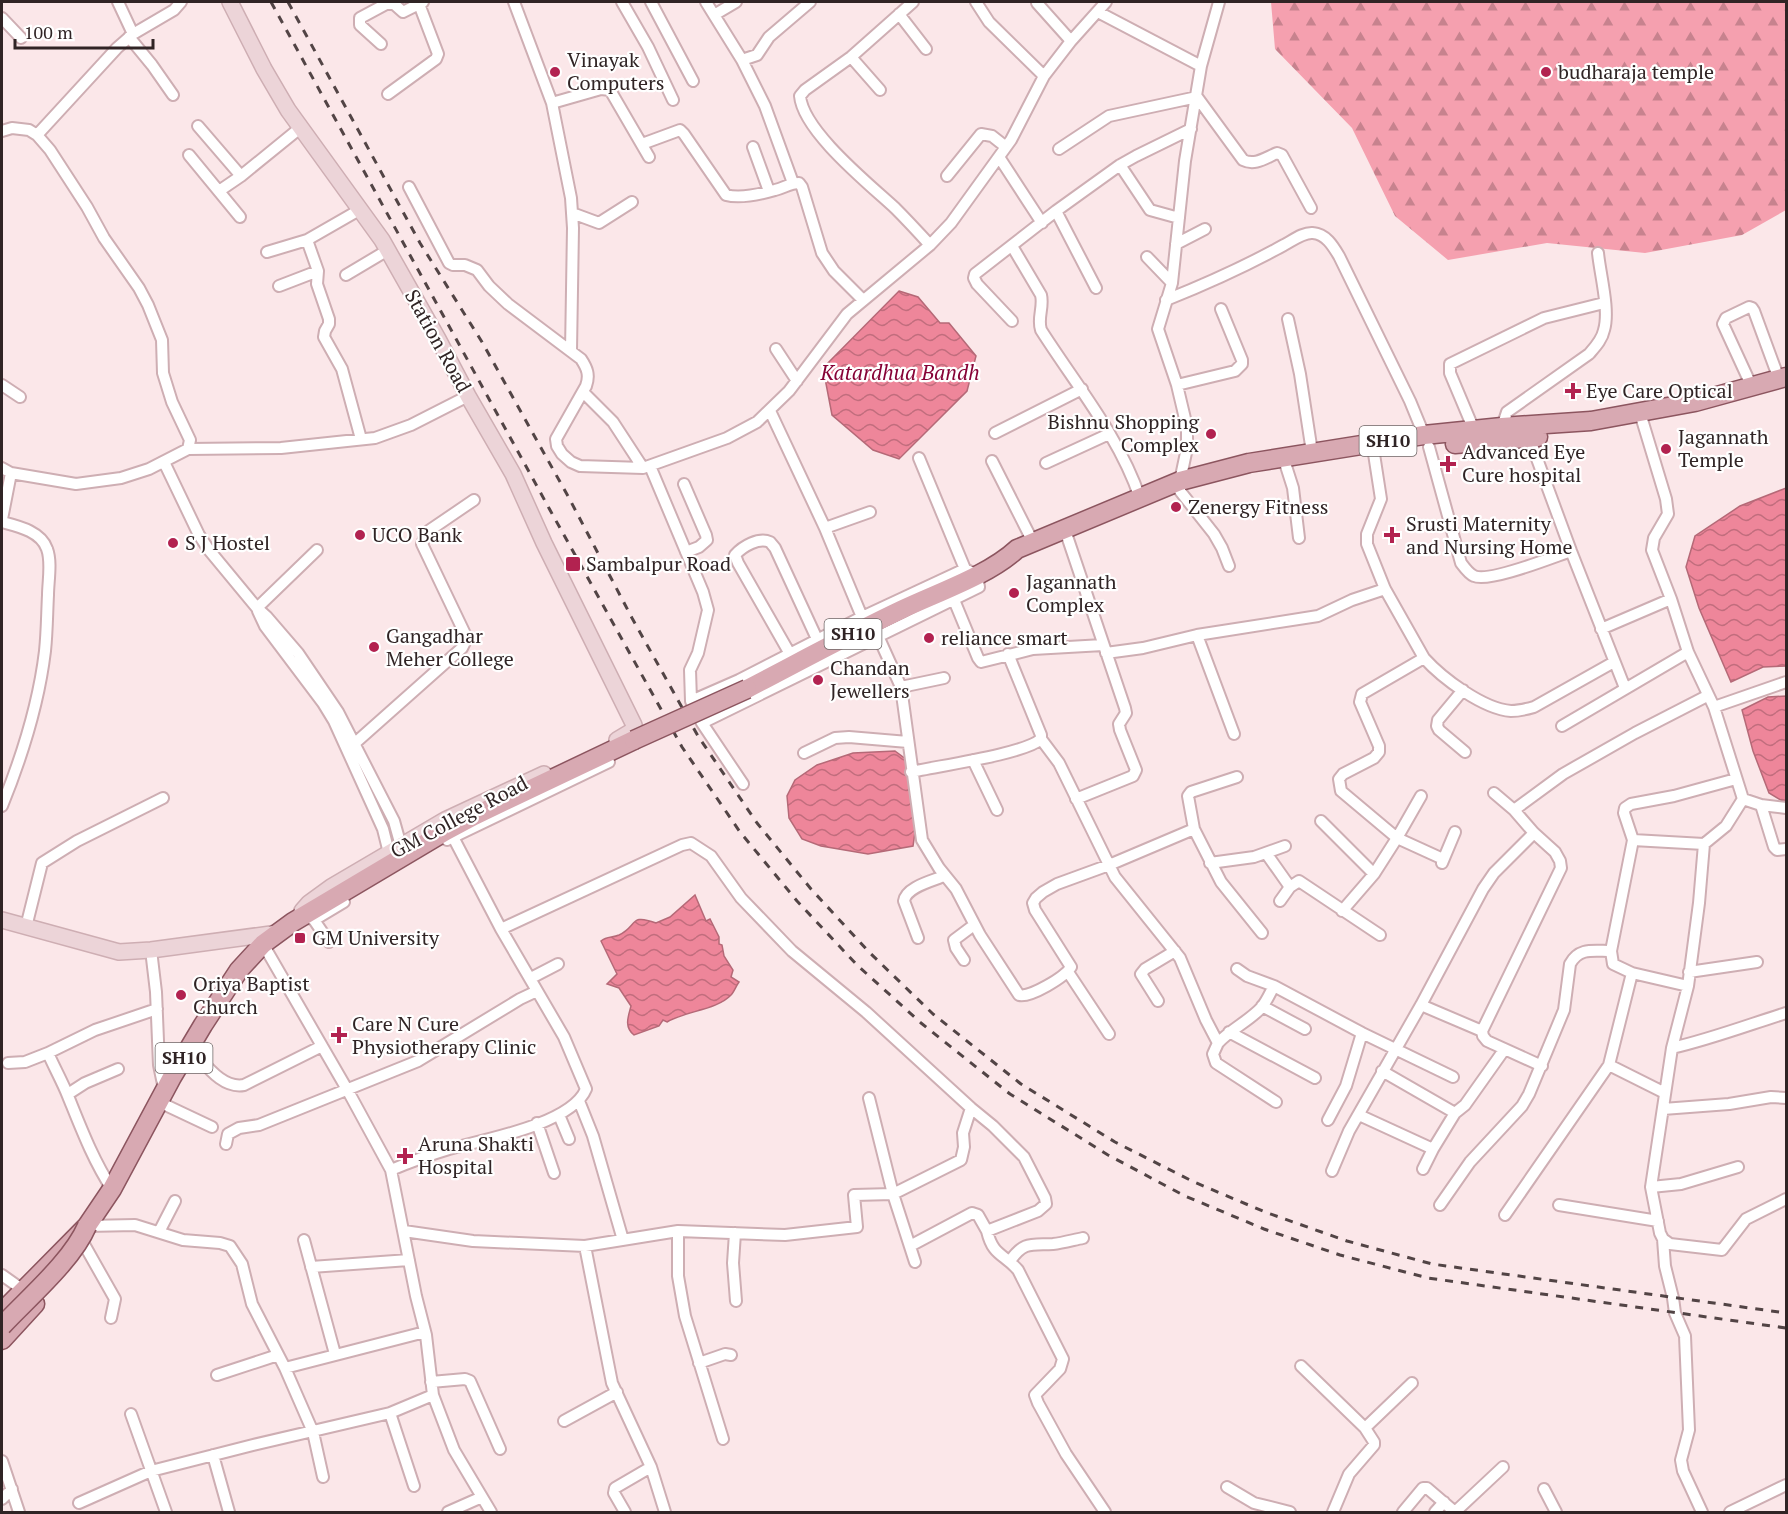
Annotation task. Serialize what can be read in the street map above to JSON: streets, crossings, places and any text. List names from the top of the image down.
{
  "streets": {
    "main road": ["SH10"],
    "street": ["Station Road", "GM College Road"]
  },
  "crossings": [
    ["Station Road", "GM College Road"],
    ["SH10", "GM College Road"]
  ],
  "water": ["Katardhua Bandh"],
  "places": {
    "other": [
      "Vinayak Computers",
      "budharaja temple",
      "Bishnu Shopping Complex",
      "Jagannath Temple",
      "Zenergy Fitness",
      "UCO Bank",
      "S J Hostel",
      "Jagannath Complex",
      "reliance smart",
      "Gangadhar Meher College",
      "Chandan Jewellers",
      "Oriya Baptist Church"
    ],
    "health": [
      "Eye Care Optical",
      "Advanced Eye Cure hospital",
      "Srusti Maternity and Nursing Home",
      "Care N Cure Physiotherapy Clinic",
      "Aruna Shakti Hospital"
    ],
    "transit": ["Sambalpur Road", "GM University"]
  },
  "scale_bar": "100 m"
}
